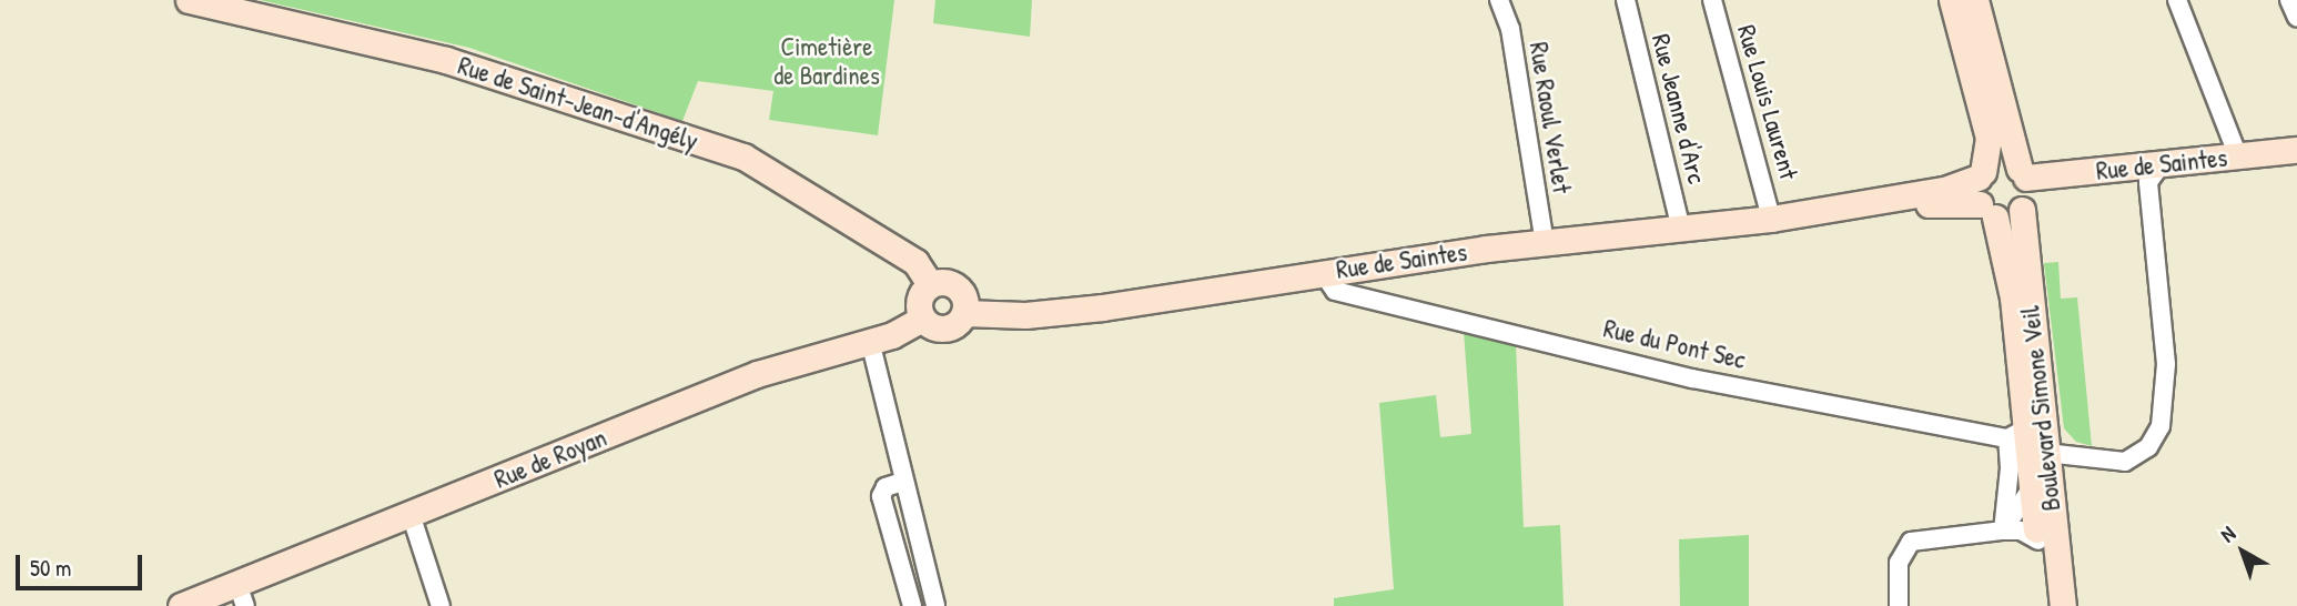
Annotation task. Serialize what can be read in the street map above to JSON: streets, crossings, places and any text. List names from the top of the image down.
{
  "streets": {
    "main road": [
      "Rue de Saint-Jean-d'Angély",
      "Rue de Saintes",
      "Boulevard Simone Veil",
      "Rue de Royan"
    ],
    "street": [
      "Rue Louis Laurent",
      "Rue Jeanne d'Arc",
      "Rue Raoul Verlet",
      "Rue du Pont Sec"
    ]
  },
  "crossings": [
    ["Rue Louis Laurent", "Rue de Saintes"],
    ["Rue de Saint-Jean-d'Angély", "Rue de Saintes"],
    ["Rue de Saint-Jean-d'Angély", "Rue de Royan"],
    ["Rue Jeanne d'Arc", "Rue de Saintes"],
    ["Rue Raoul Verlet", "Rue de Saintes"],
    ["Rue de Saintes", "Rue du Pont Sec"],
    ["Rue de Saintes", "Boulevard Simone Veil"],
    ["Rue de Saintes", "Rue de Royan"],
    ["Rue du Pont Sec", "Boulevard Simone Veil"]
  ],
  "parks": ["Cimetière de Bardines"],
  "scale_bar": "50 m",
  "north": "top left"
}
